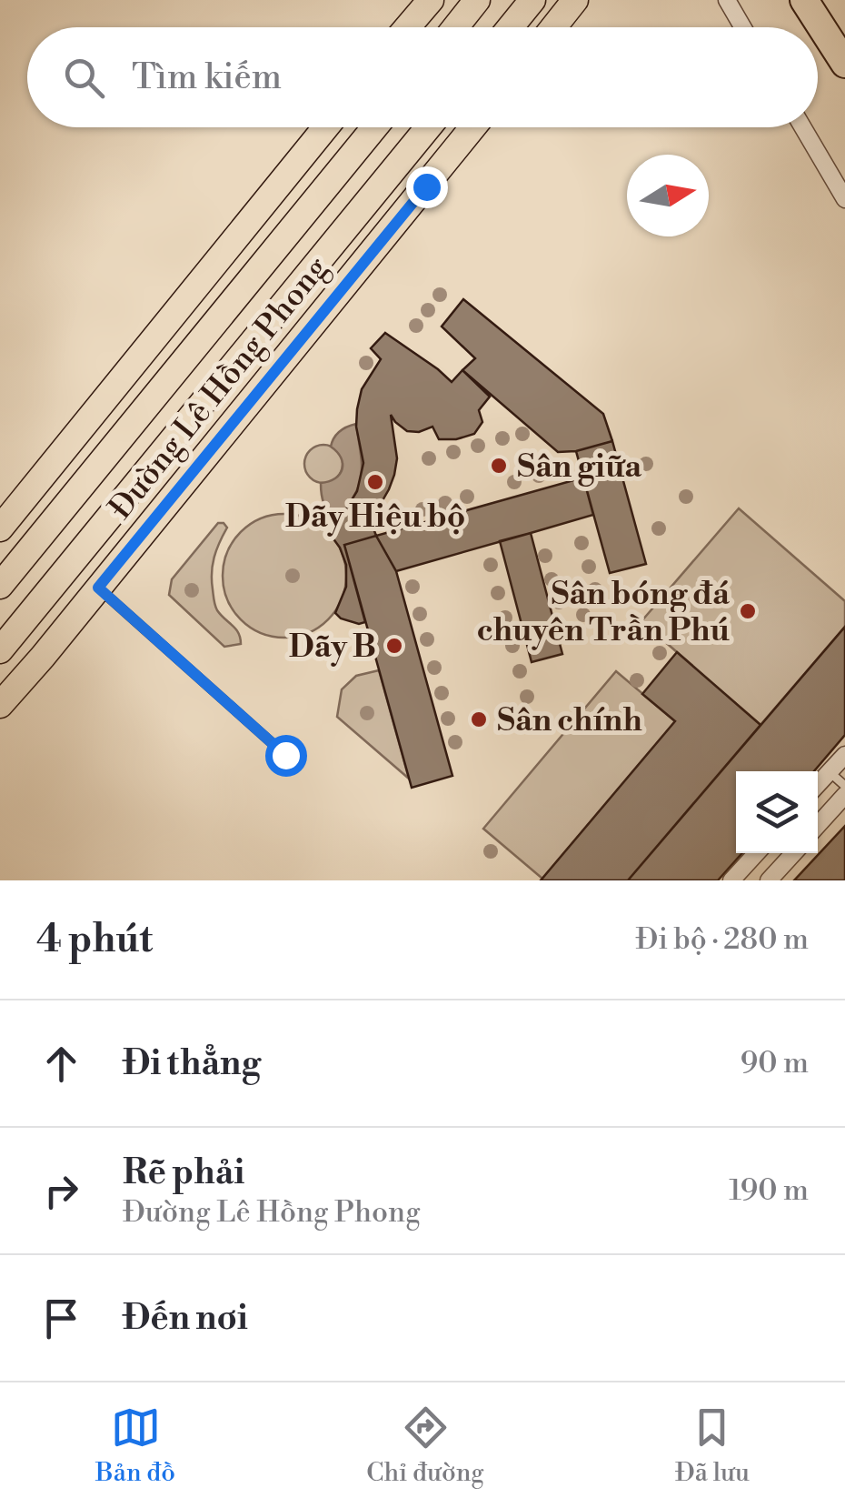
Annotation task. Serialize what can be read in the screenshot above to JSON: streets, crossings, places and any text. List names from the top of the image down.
{
  "streets": {
    "main road": ["Đường Lê Hồng Phong"]
  },
  "places": [
    "Sân giữa",
    "Dãy Hiệu bộ",
    "Sân bóng đá chuyên Trần Phú",
    "Dãy B",
    "Sân chính"
  ],
  "north": "right",
  "page": {
    "search": "Tìm kiếm",
    "heading": ["4 phút", "Đi bộ · 280 m"],
    "list": [
      ["Đi thẳng", "90 m"],
      ["Rẽ phải", "Đường Lê Hồng Phong", "190 m"],
      "Đến nơi"
    ],
    "nav": ["Bản đồ", "Chỉ đường", "Đã lưu"]
  }
}
